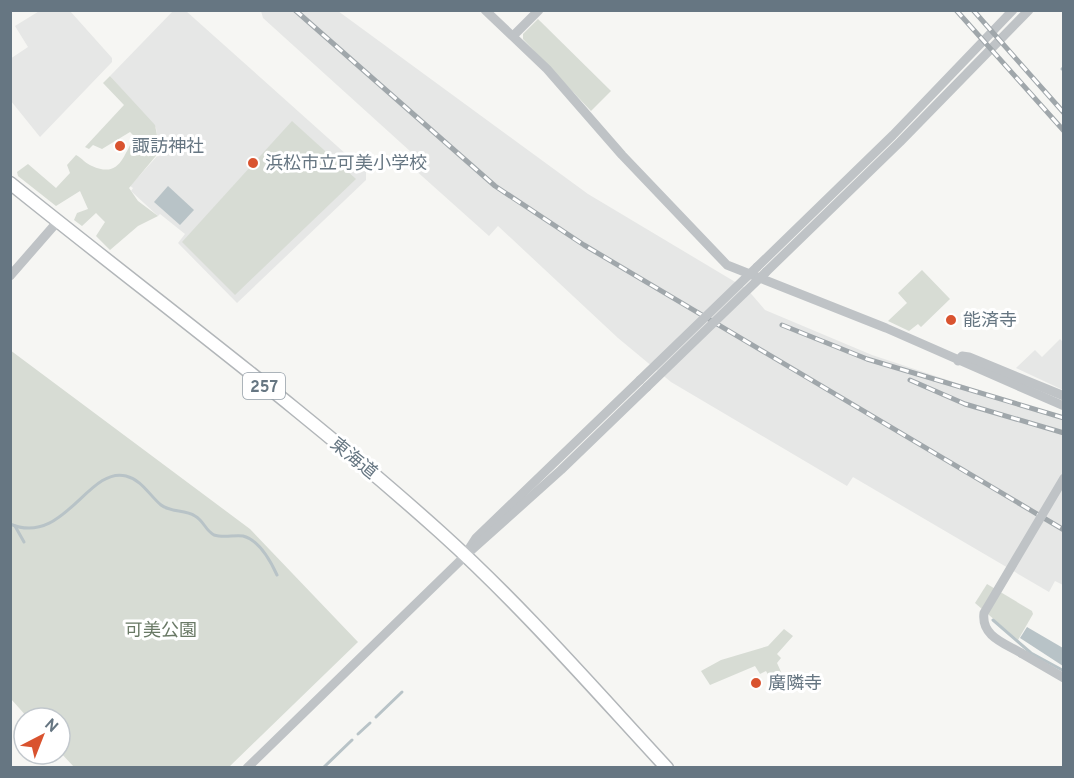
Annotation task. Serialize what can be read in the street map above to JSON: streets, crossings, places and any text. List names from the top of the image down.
{
  "streets": {
    "highway": ["257", "東海道"]
  },
  "parks": ["可美公園"],
  "places": [
    "諏訪神社",
    "浜松市立可美小学校",
    "能済寺",
    "廣隣寺"
  ],
  "north": "top right"
}
